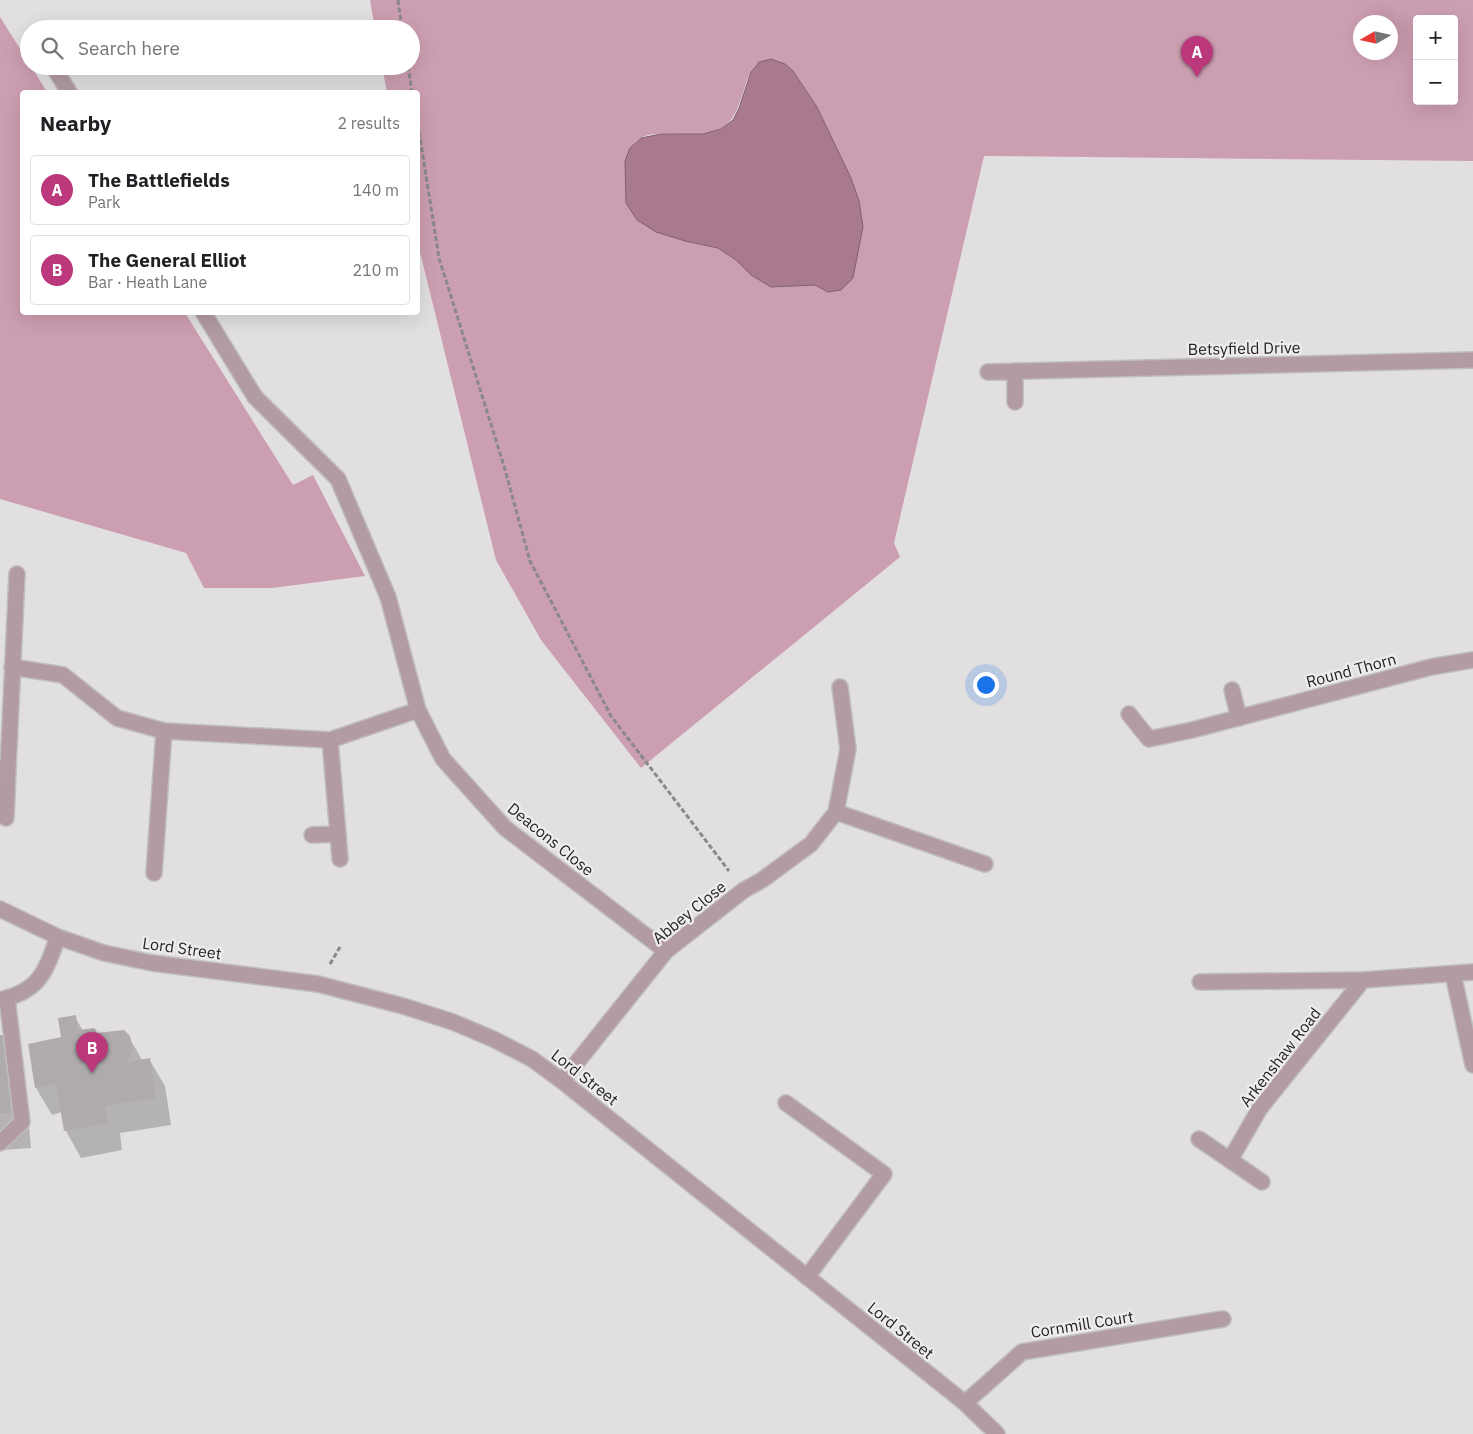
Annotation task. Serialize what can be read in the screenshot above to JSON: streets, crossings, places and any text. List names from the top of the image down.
{
  "streets": {
    "street": [
      "Betsyfield Drive",
      "Round Thorn",
      "Deacons Close",
      "Abbey Close",
      "Lord Street",
      "Arkenshaw Road",
      "Cornmill Court"
    ]
  },
  "crossings": [
    ["Deacons Close", "Abbey Close"],
    ["Abbey Close", "Lord Street"],
    ["Lord Street", "Cornmill Court"]
  ],
  "north": "left",
  "page": {
    "map_buttons": ["+", "−"],
    "search": "Search here",
    "pins": ["A", "B"],
    "heading": ["Nearby", "2 results"],
    "list": [
      {
        "mark": "A",
        "name": "The Battlefields",
        "note": "Park",
        "value": "140 m"
      },
      {
        "mark": "B",
        "name": "The General Elliot",
        "note": "Bar · Heath Lane",
        "value": "210 m"
      }
    ]
  }
}
